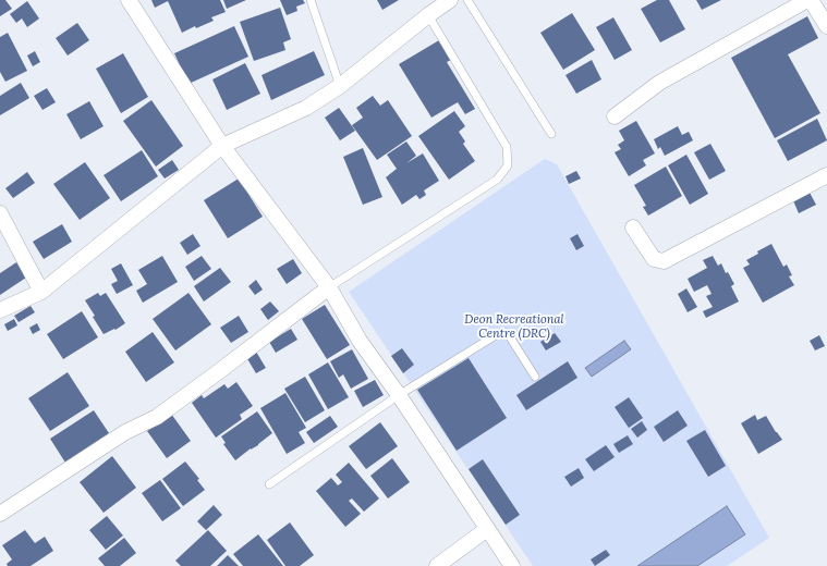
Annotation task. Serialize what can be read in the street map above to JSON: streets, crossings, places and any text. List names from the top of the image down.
{
  "parks": ["Deon Recreational Centre (DRC)"]
}
